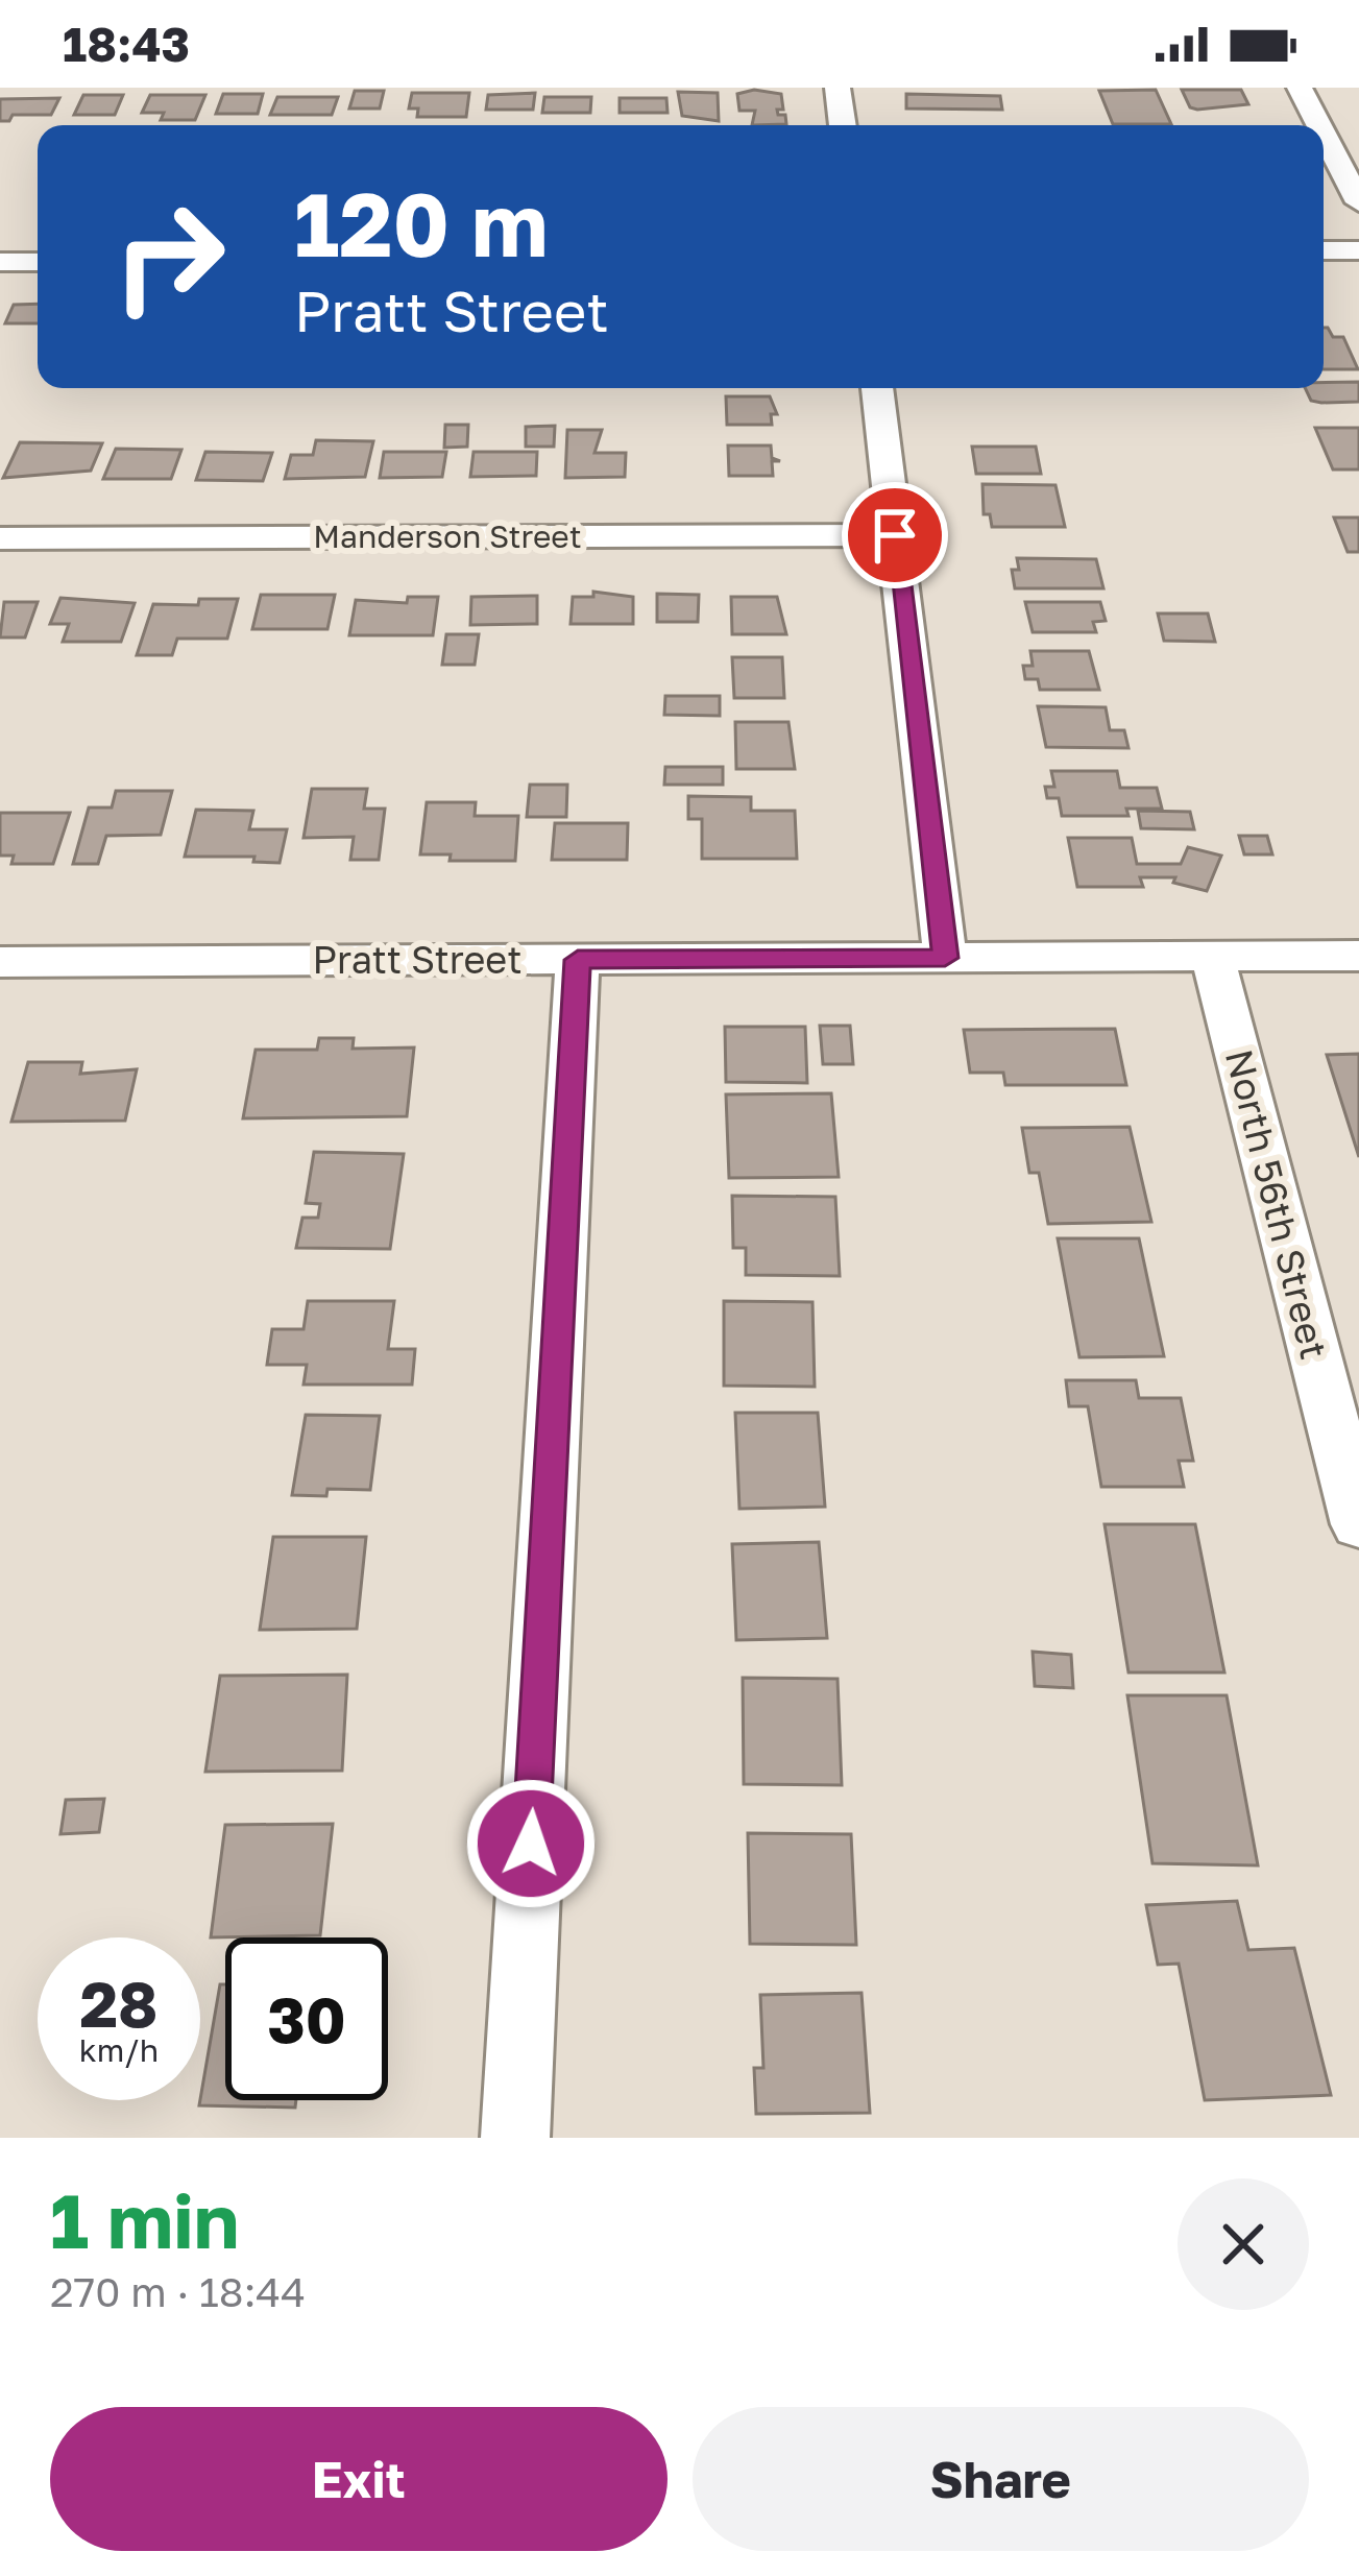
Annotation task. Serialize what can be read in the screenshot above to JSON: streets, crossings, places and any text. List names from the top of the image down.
{
  "streets": {
    "street": ["Manderson Street", "Pratt Street", "North 56th Street"]
  },
  "crossings": [
    ["Pratt Street", "North 56th Street"]
  ],
  "page": {
    "status": "18:43",
    "turn": ["120 m", "Pratt Street"],
    "speed": "28 km/h",
    "limit": "30",
    "heading": ["1 min", "270 m · 18:44"],
    "buttons": ["Exit", "Share"]
  }
}
